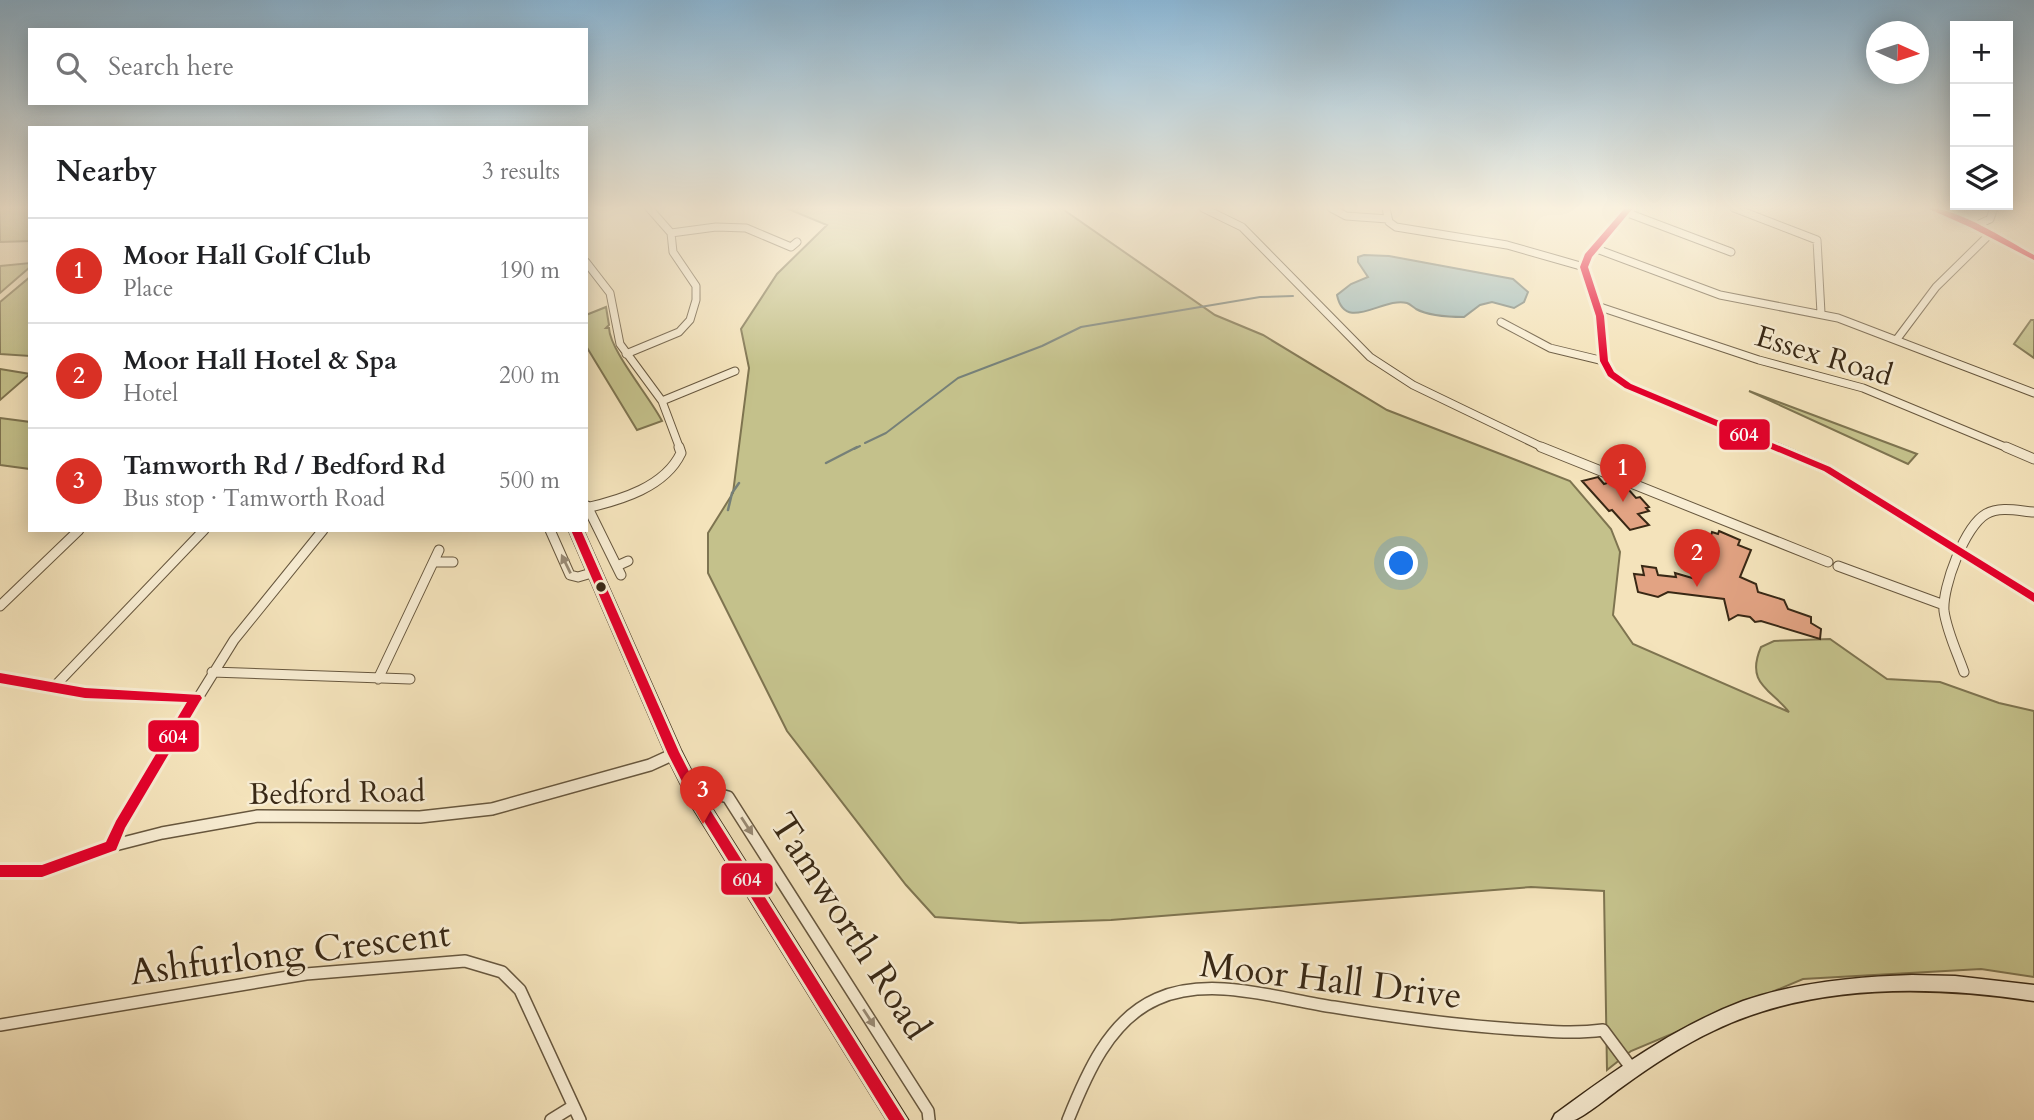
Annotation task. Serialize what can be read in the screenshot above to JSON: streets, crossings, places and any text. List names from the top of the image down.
{
  "streets": {
    "main road": ["Tamworth Road"],
    "street": [
      "Essex Road",
      "Bedford Road",
      "Ashfurlong Crescent",
      "Moor Hall Drive"
    ]
  },
  "crossings": [
    ["Bedford Road", "Tamworth Road"]
  ],
  "lines": ["transit line 604"],
  "north": "right",
  "page": {
    "map_buttons": ["+", "−"],
    "search": "Search here",
    "heading": ["Nearby", "3 results"],
    "list": [
      {
        "mark": "1",
        "name": "Moor Hall Golf Club",
        "note": "Place",
        "value": "190 m"
      },
      {
        "mark": "2",
        "name": "Moor Hall Hotel & Spa",
        "note": "Hotel",
        "value": "200 m"
      },
      {
        "mark": "3",
        "name": "Tamworth Rd / Bedford Rd",
        "note": "Bus stop · Tamworth Road",
        "value": "500 m"
      }
    ],
    "pins": ["1", "2", "3"]
  }
}
